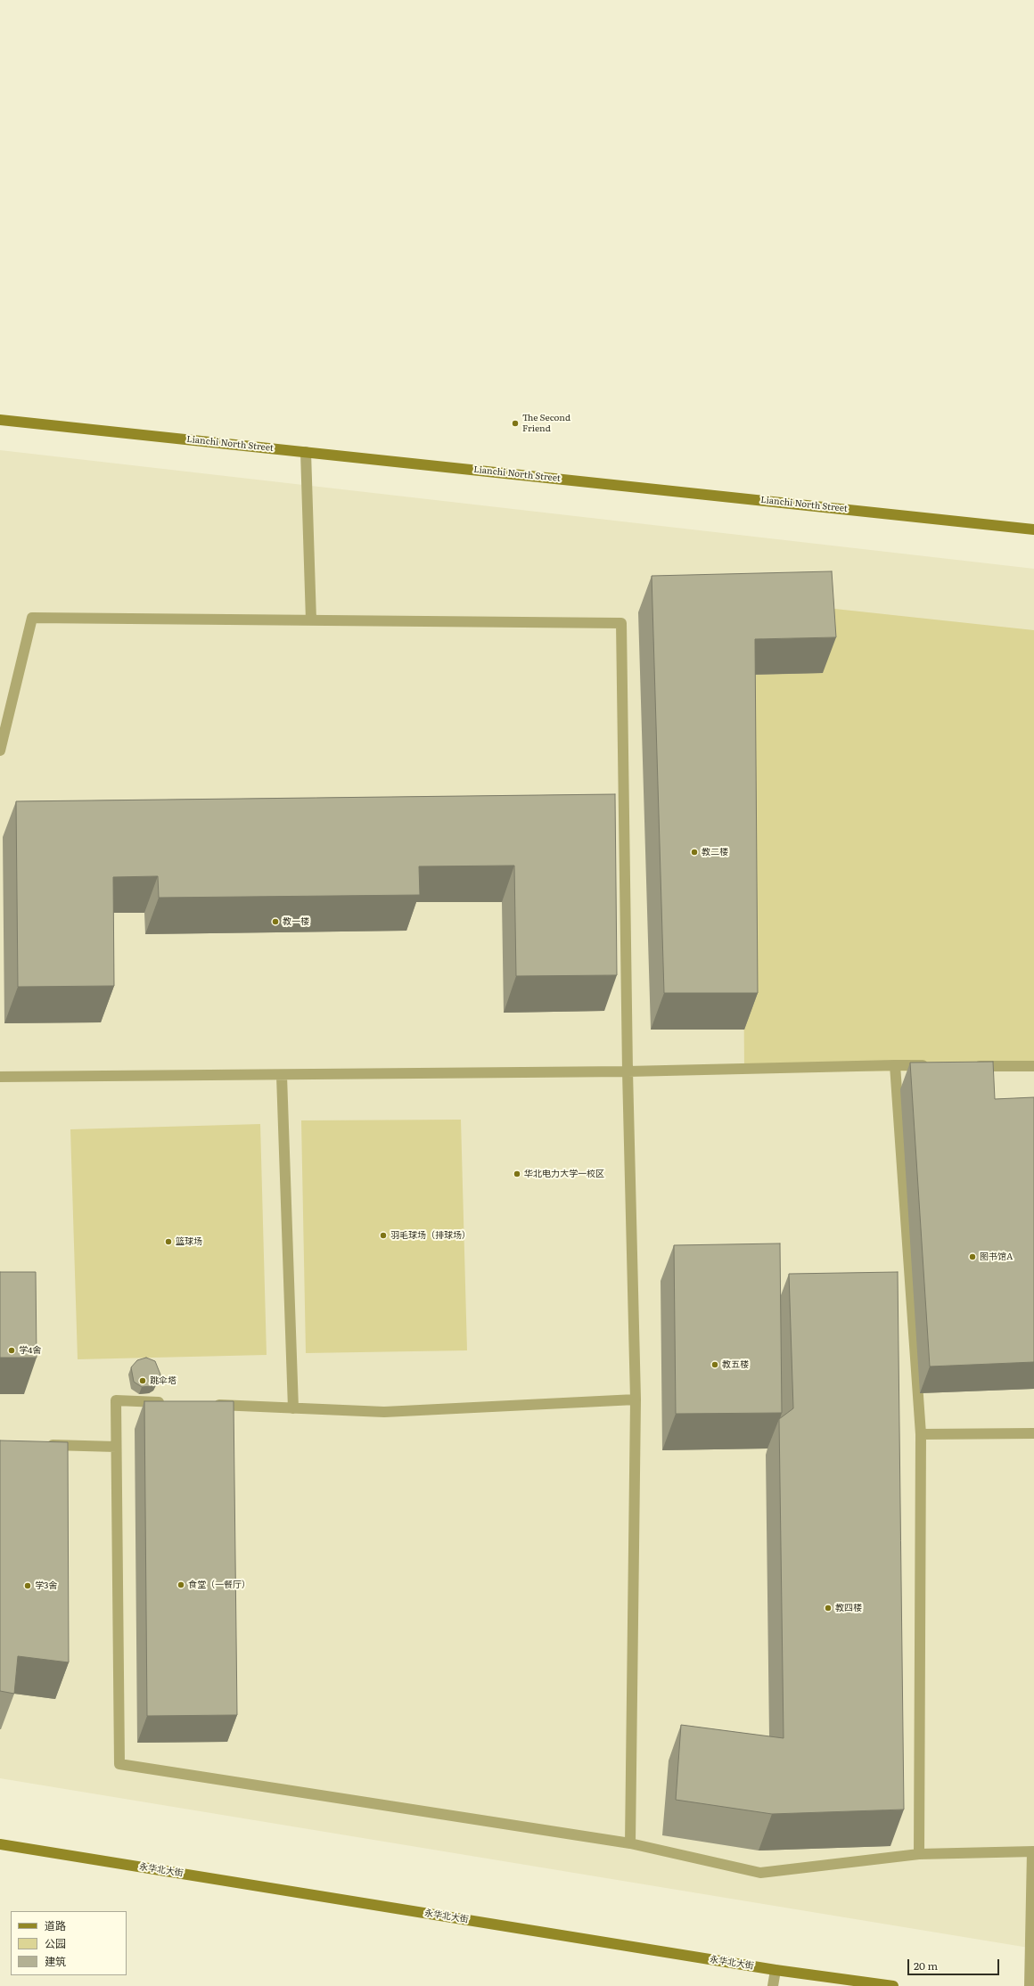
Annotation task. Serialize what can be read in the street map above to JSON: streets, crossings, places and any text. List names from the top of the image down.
{
  "streets": {
    "street": ["Lianchi North Street", "永华北大街"]
  },
  "places": [
    "The Second Friend",
    "教二楼",
    "教一楼",
    "华北电力大学一校区",
    "羽毛球场（排球场）",
    "篮球场",
    "图书馆A",
    "学4舍",
    "教五楼",
    "跳伞塔",
    "食堂（一餐厅）",
    "学3舍",
    "教四楼"
  ],
  "legend": ["道路", "公园", "建筑"],
  "scale_bar": "20 m"
}
